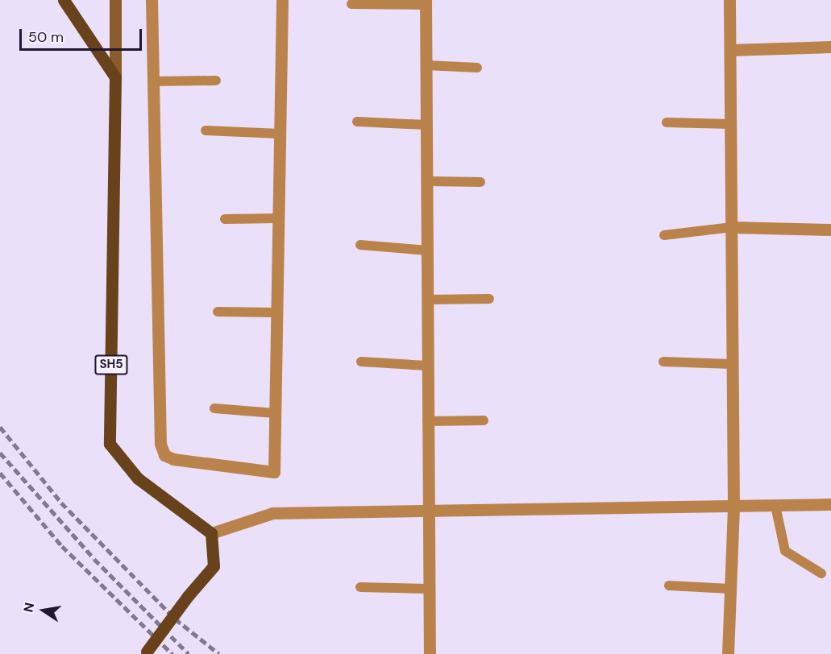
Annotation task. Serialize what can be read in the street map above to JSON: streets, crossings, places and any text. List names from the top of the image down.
{
  "streets": {
    "main road": ["SH5"]
  },
  "scale_bar": "50 m",
  "north": "left"
}
